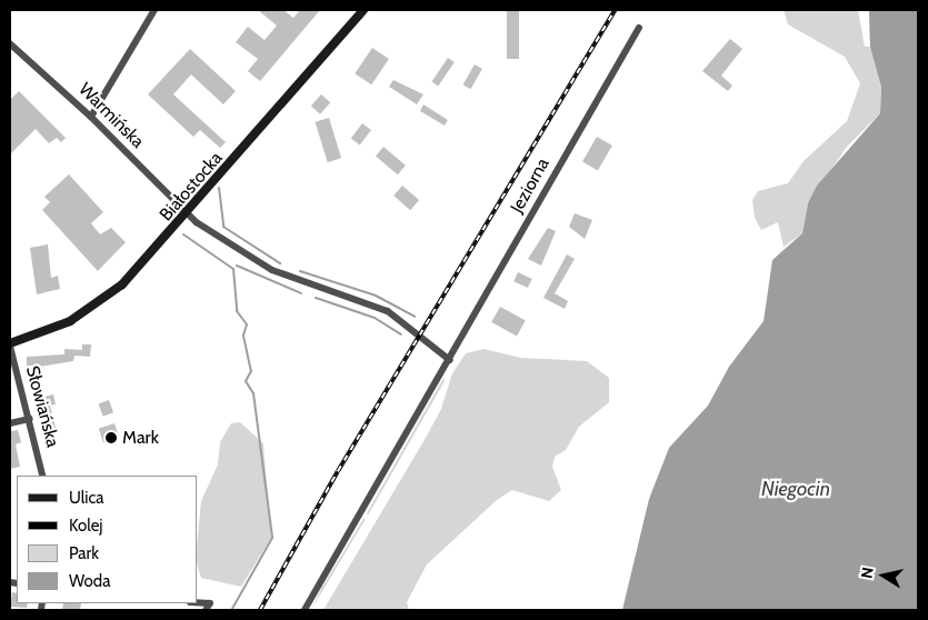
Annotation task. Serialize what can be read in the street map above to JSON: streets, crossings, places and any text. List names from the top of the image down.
{
  "streets": {
    "street": [
      "Warmińska",
      "Jeziorna",
      "Białostocka",
      "Słowiańska"
    ]
  },
  "crossings": [
    ["Warmińska", "Białostocka"],
    ["Białostocka", "Słowiańska"]
  ],
  "water": ["Niegocin"],
  "places": ["Mark"],
  "legend": [
    "Ulica",
    "Kolej",
    "Park",
    "Woda"
  ],
  "north": "left"
}
